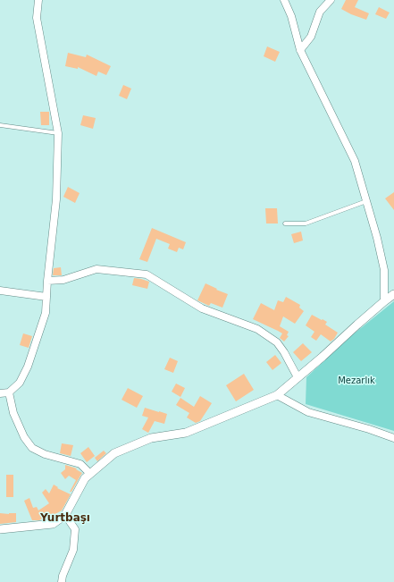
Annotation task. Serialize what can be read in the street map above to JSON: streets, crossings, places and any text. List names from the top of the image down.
{
  "districts": ["Yurtbaşı"],
  "parks": ["Mezarlık"]
}
